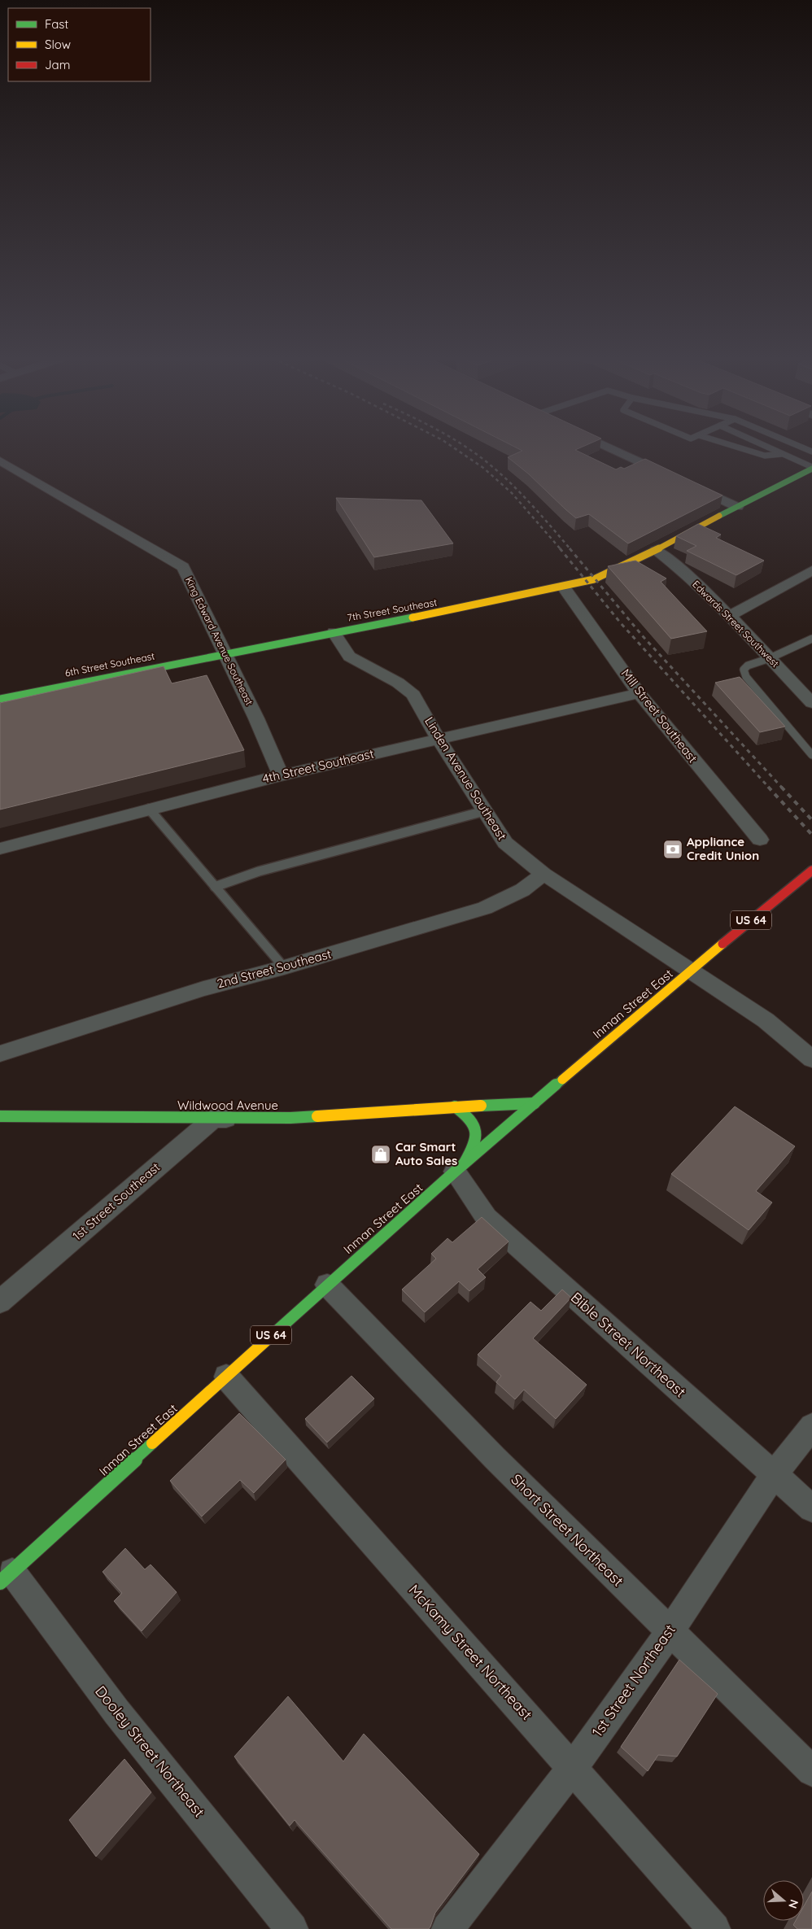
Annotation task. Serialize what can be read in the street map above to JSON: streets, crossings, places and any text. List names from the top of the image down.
{
  "streets": {
    "main road": [
      "7th Street Southeast",
      "6th Street Southeast",
      "US 64",
      "Inman Street East",
      "Wildwood Avenue"
    ],
    "street": [
      "Edwards Street Southwest",
      "King Edward Avenue Southeast",
      "Mill Street Southeast",
      "4th Street Southeast",
      "Linden Avenue Southeast",
      "2nd Street Southeast",
      "1st Street Southeast",
      "Bible Street Northeast",
      "Short Street Northeast",
      "McKamy Street Northeast",
      "1st Street Northeast",
      "Dooley Street Northeast"
    ]
  },
  "crossings": [
    ["7th Street Southeast", "Edwards Street Southwest"],
    ["7th Street Southeast", "King Edward Avenue Southeast"],
    ["7th Street Southeast", "6th Street Southeast"],
    ["7th Street Southeast", "Mill Street Southeast"],
    ["7th Street Southeast", "Linden Avenue Southeast"],
    ["King Edward Avenue Southeast", "6th Street Southeast"],
    ["King Edward Avenue Southeast", "4th Street Southeast"],
    ["Mill Street Southeast", "4th Street Southeast"],
    ["4th Street Southeast", "Linden Avenue Southeast"],
    ["Linden Avenue Southeast", "2nd Street Southeast"],
    ["Linden Avenue Southeast", "Inman Street East"],
    ["Inman Street East", "Wildwood Avenue"],
    ["Inman Street East", "Bible Street Northeast"],
    ["Inman Street East", "Short Street Northeast"],
    ["Inman Street East", "McKamy Street Northeast"],
    ["Inman Street East", "Dooley Street Northeast"],
    ["Wildwood Avenue", "1st Street Southeast"],
    ["Bible Street Northeast", "1st Street Northeast"],
    ["Short Street Northeast", "1st Street Northeast"],
    ["McKamy Street Northeast", "1st Street Northeast"]
  ],
  "places": {
    "bank": ["Appliance Credit Union"],
    "shop": ["Car Smart Auto Sales"]
  },
  "legend": ["Fast", "Slow", "Jam"],
  "north": "right"
}
